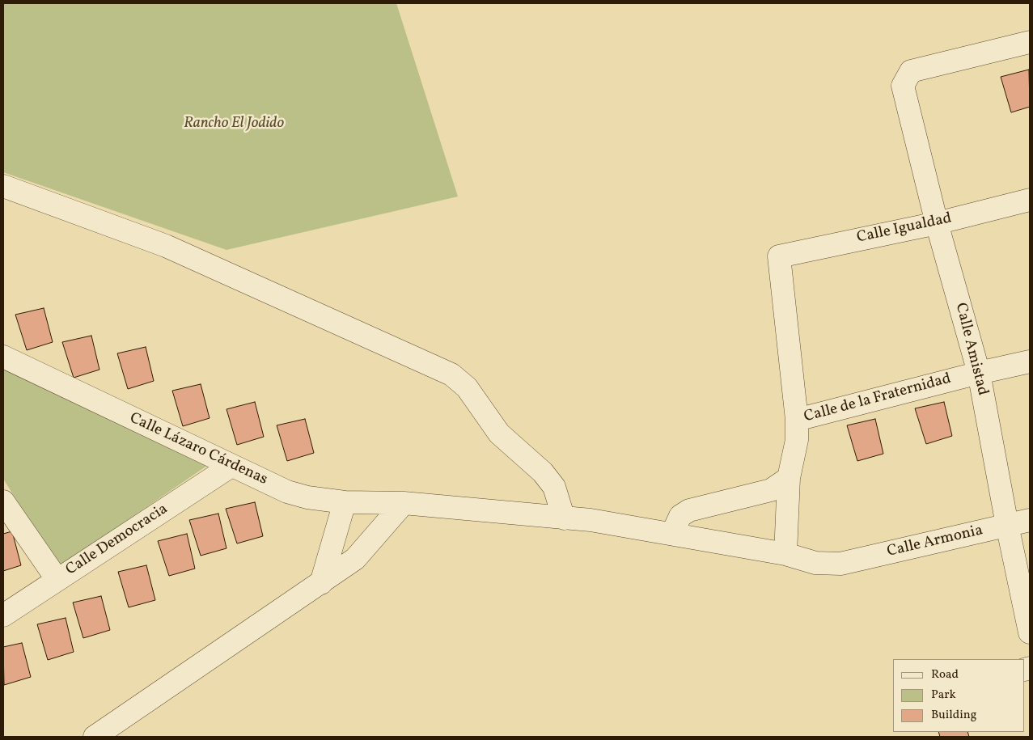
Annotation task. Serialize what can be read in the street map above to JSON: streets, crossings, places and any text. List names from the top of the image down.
{
  "streets": {
    "street": [
      "Calle Igualdad",
      "Calle Amistad",
      "Calle de la Fraternidad",
      "Calle Lázaro Cárdenas",
      "Calle Democracia",
      "Calle Armonia"
    ]
  },
  "crossings": [
    ["Calle Igualdad", "Calle Amistad"],
    ["Calle Igualdad", "Calle de la Fraternidad"],
    ["Calle Amistad", "Calle de la Fraternidad"],
    ["Calle Amistad", "Calle Armonia"],
    ["Calle Lázaro Cárdenas", "Calle Democracia"],
    ["Calle Lázaro Cárdenas", "Calle Armonia"]
  ],
  "parks": ["Rancho El Jodido"],
  "legend": ["Road", "Park", "Building"]
}
